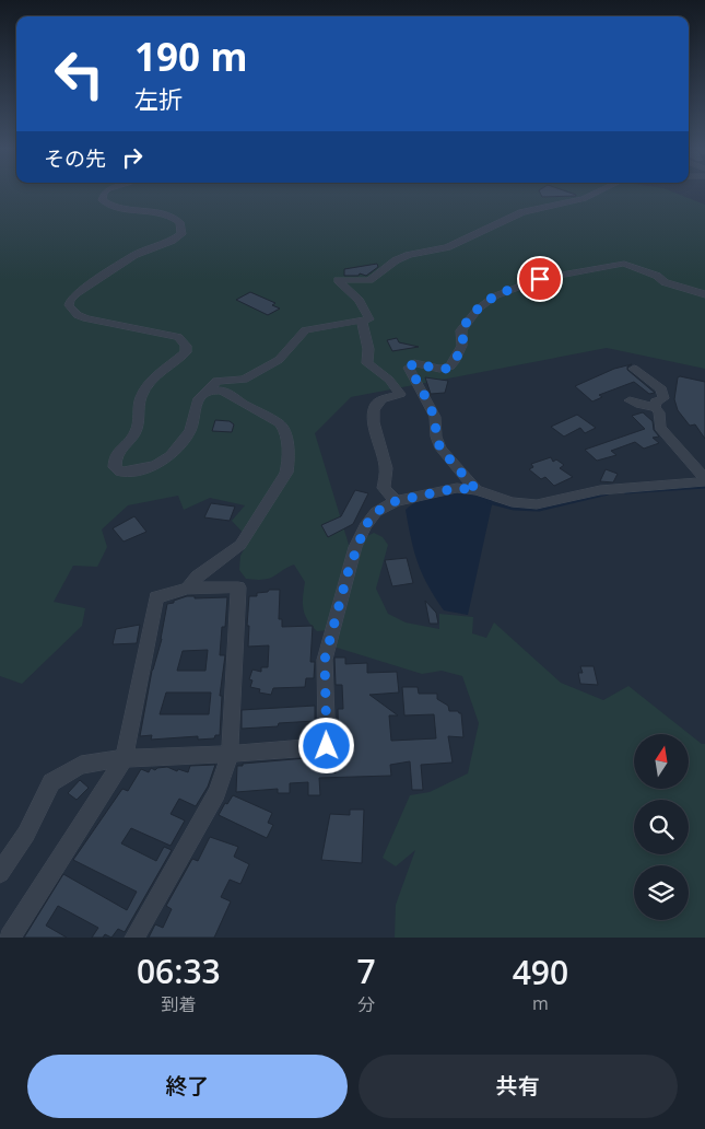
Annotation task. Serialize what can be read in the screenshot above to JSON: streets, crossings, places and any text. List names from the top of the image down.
{
  "north": "top",
  "page": {
    "turn": ["190 m", "左折"],
    "then": "その先",
    "eta": [
      "06:33",
      "到着",
      "7",
      "分",
      "490",
      "m"
    ],
    "buttons": ["終了", "共有"]
  }
}
